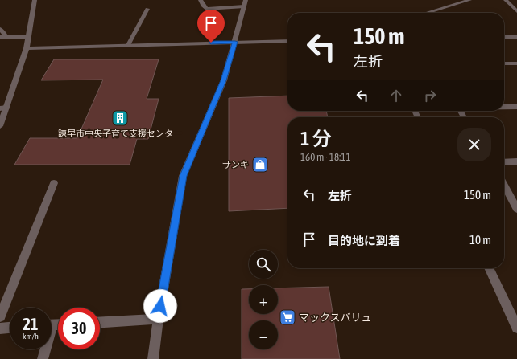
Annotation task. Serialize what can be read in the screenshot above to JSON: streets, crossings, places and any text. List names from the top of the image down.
{
  "places": {
    "building": ["諫早市中央子育て支援センター"],
    "shop": ["サンキ"],
    "supermarket": ["マックスバリュ"]
  },
  "page": {
    "turn": ["150 m", "左折"],
    "heading": ["1 分", "160 m · 18:11"],
    "list": [
      {
        "name": "左折",
        "value": "150 m"
      },
      {
        "name": "目的地に到着",
        "value": "10 m"
      }
    ],
    "map_buttons": ["+", "−"],
    "speed": "21 km/h",
    "limit": "30"
  }
}
